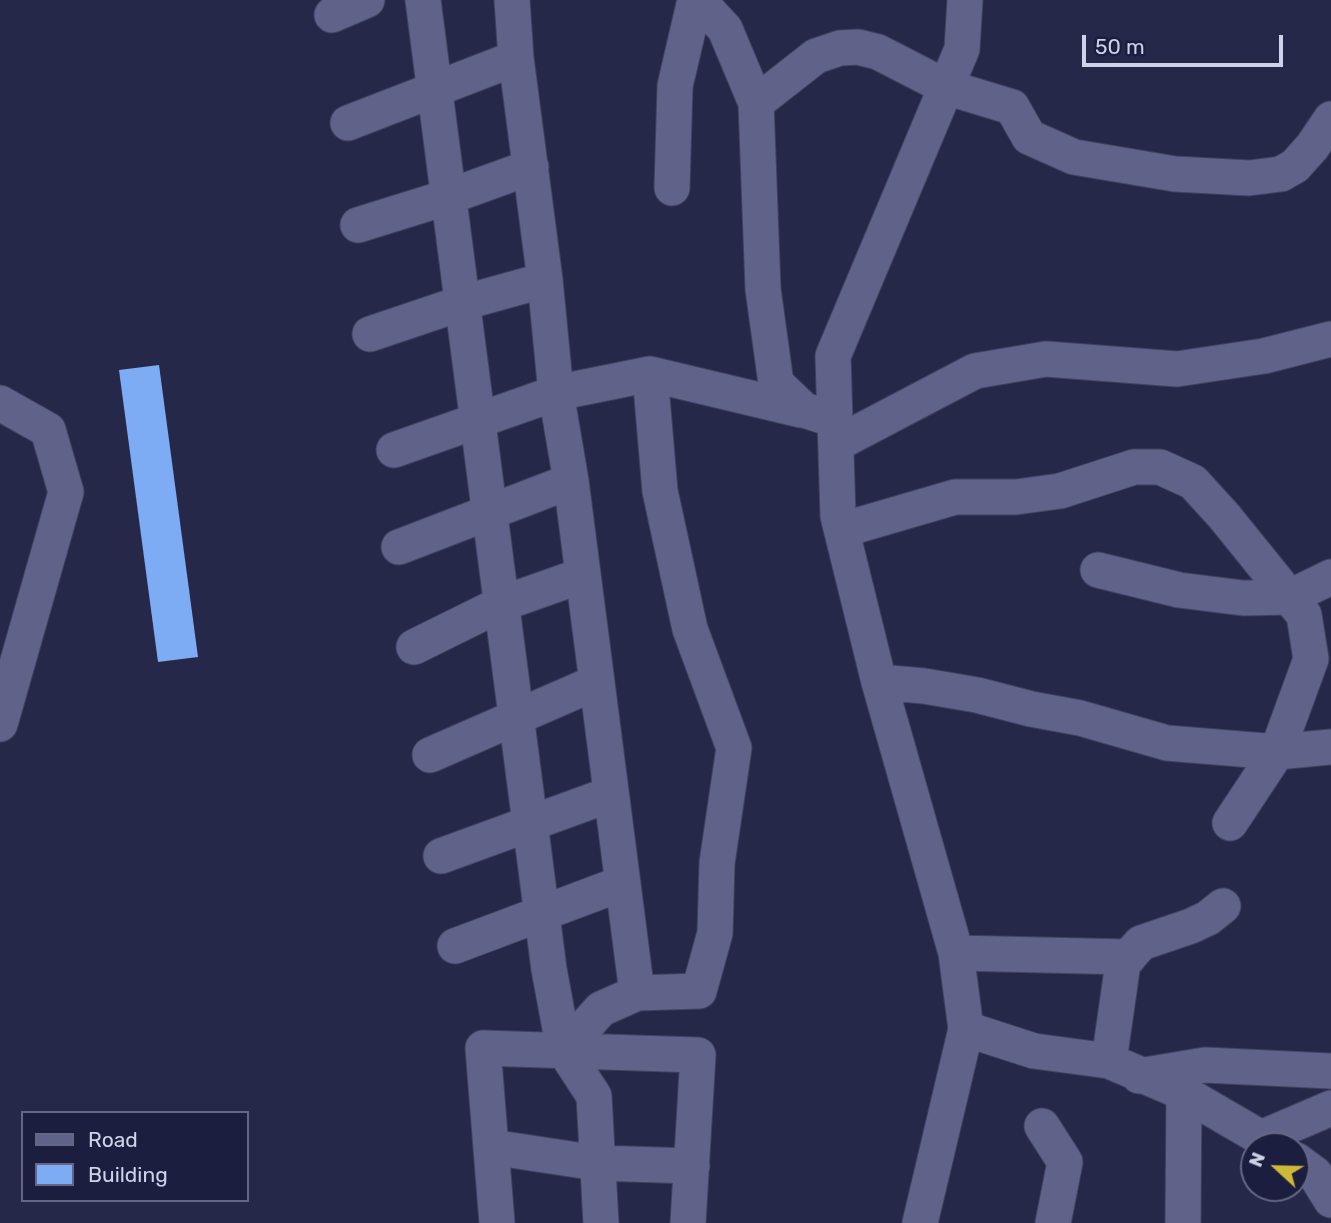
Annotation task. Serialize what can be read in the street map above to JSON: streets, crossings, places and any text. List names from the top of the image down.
{
  "legend": ["Road", "Building"],
  "scale_bar": "50 m",
  "north": "left"
}
